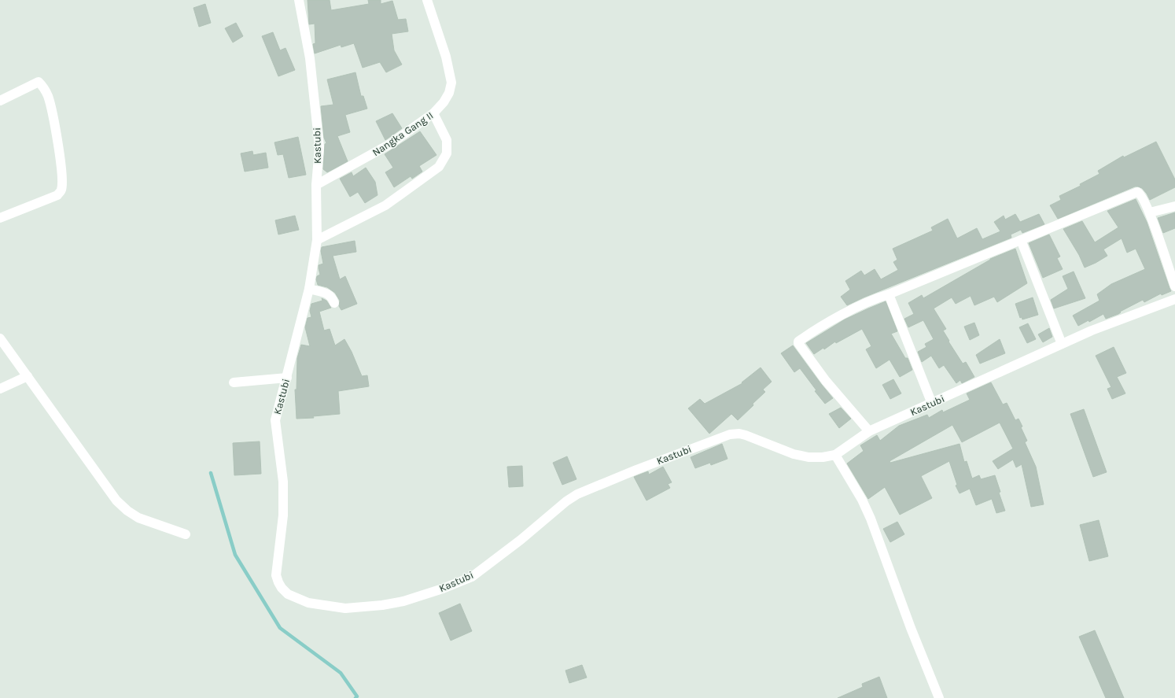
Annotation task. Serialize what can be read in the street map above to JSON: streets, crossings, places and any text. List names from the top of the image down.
{
  "streets": {
    "street": ["Nangka Gang II", "Kastubi"]
  },
  "crossings": [
    ["Nangka Gang II", "Kastubi"]
  ]
}
